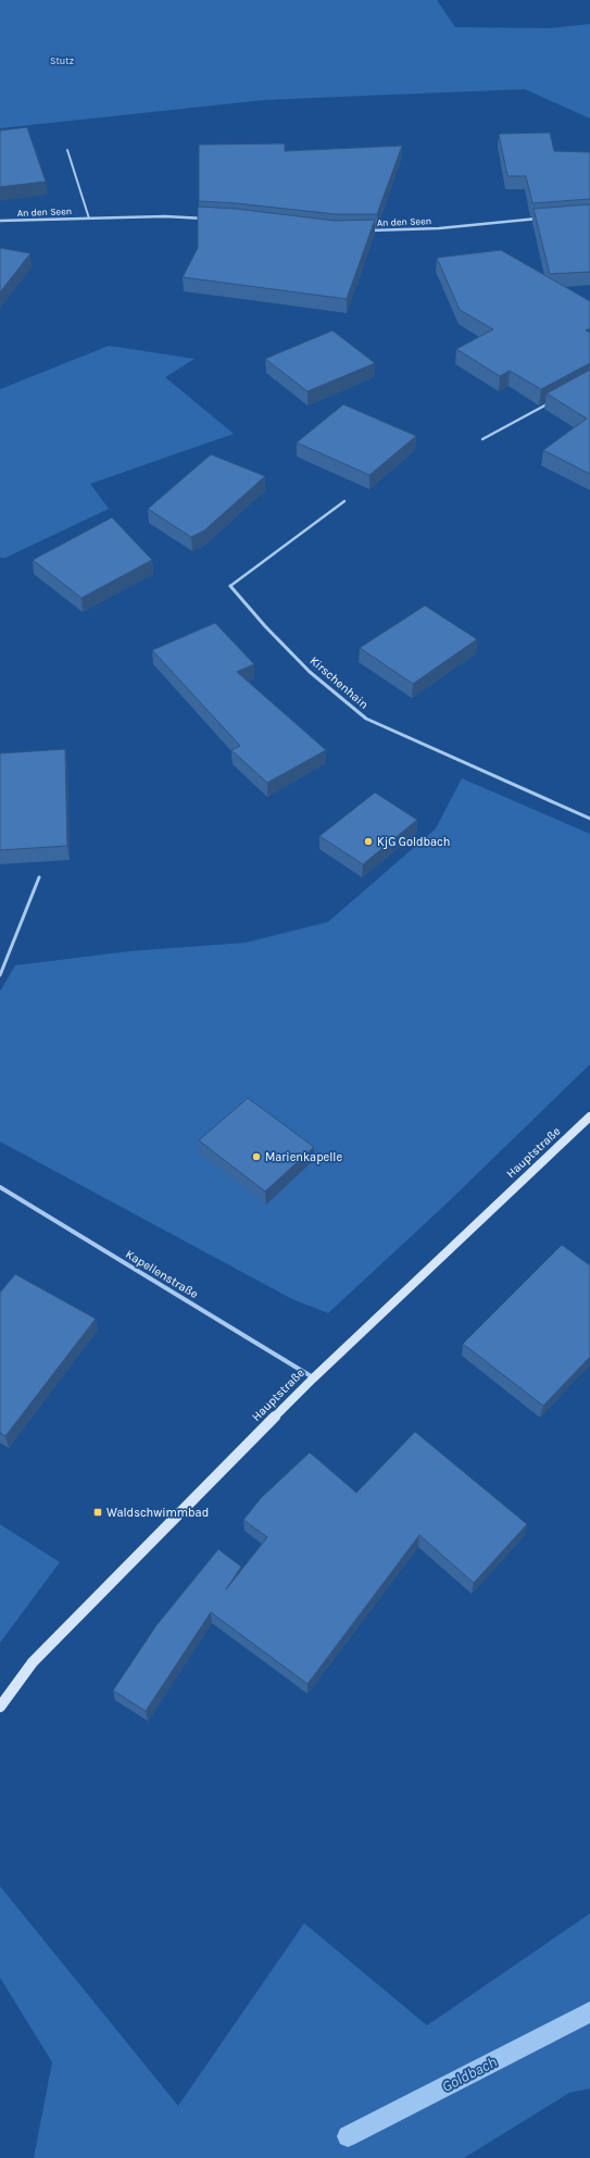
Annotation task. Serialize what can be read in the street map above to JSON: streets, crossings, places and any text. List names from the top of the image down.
{
  "streets": {
    "street": [
      "An den Seen",
      "Kirschenhain",
      "Hauptstraße",
      "Kapellenstraße"
    ]
  },
  "crossings": [
    ["Hauptstraße", "Kapellenstraße"]
  ],
  "water": ["Goldbach"],
  "parks": ["Stutz"],
  "places": {
    "other": ["KjG Goldbach", "Marienkapelle"],
    "transit": ["Waldschwimmbad"]
  }
}
